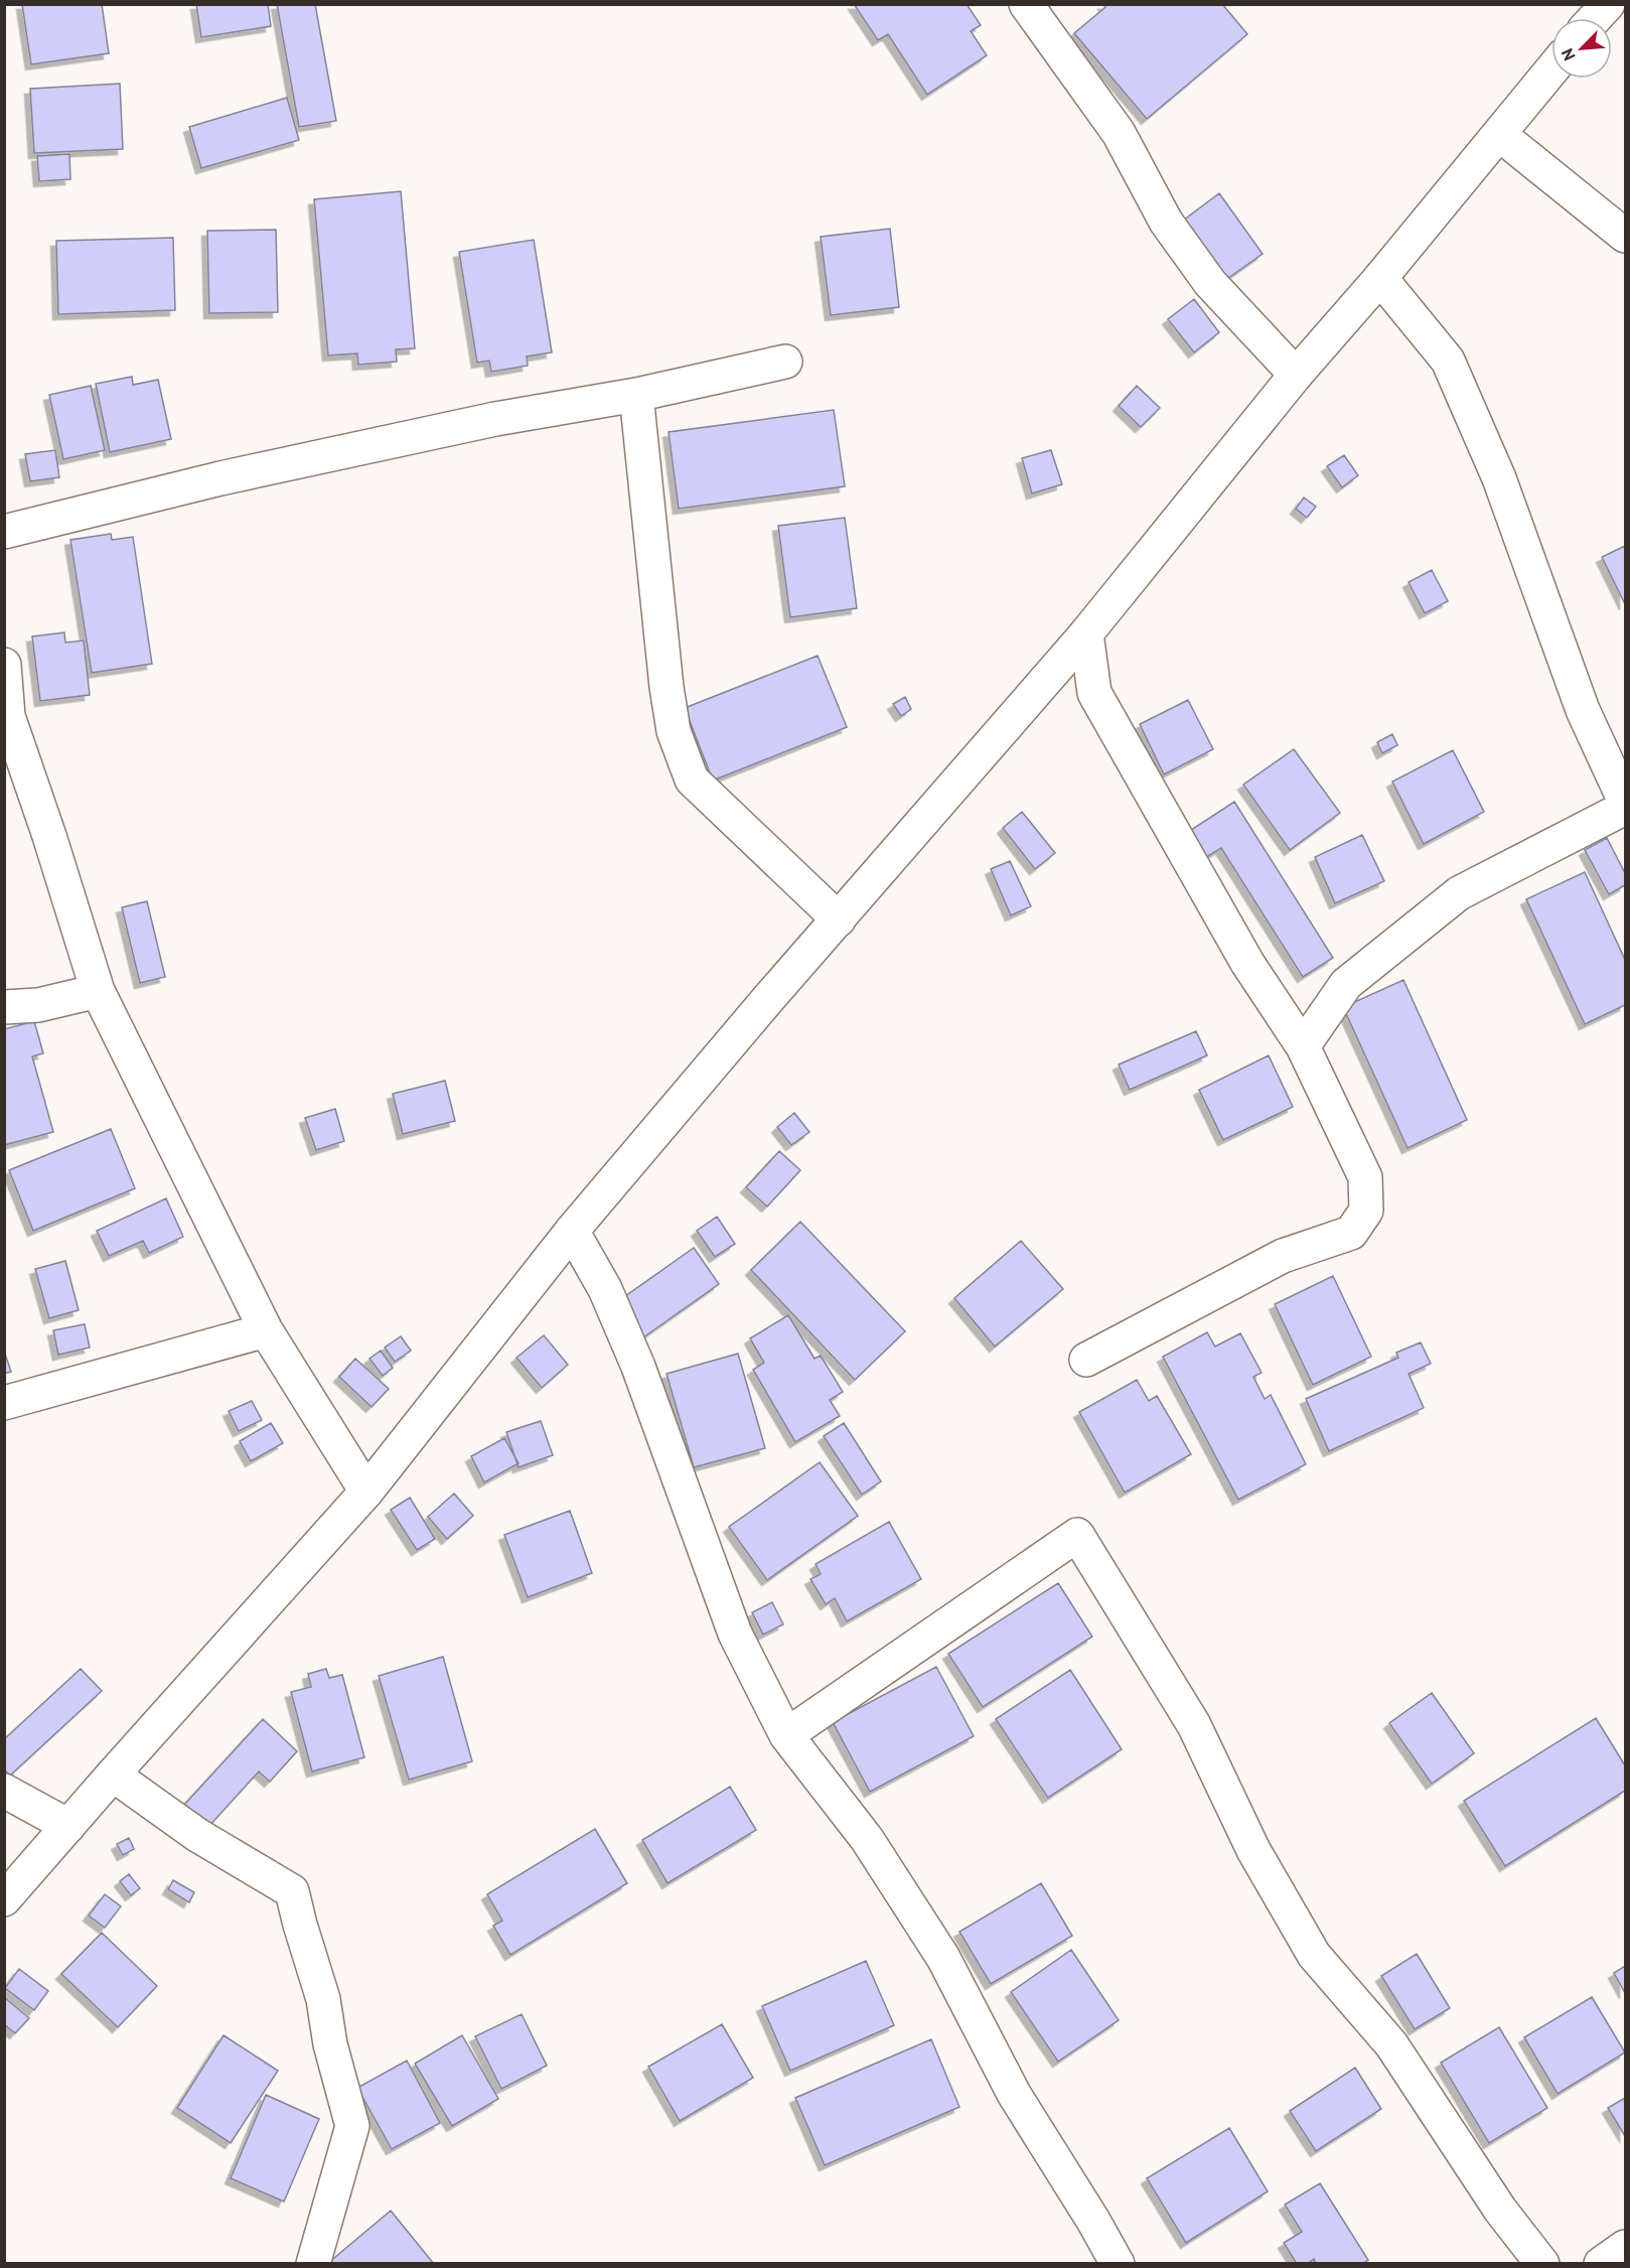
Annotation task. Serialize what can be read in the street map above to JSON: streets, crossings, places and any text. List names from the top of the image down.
{
  "north": "bottom left"
}
